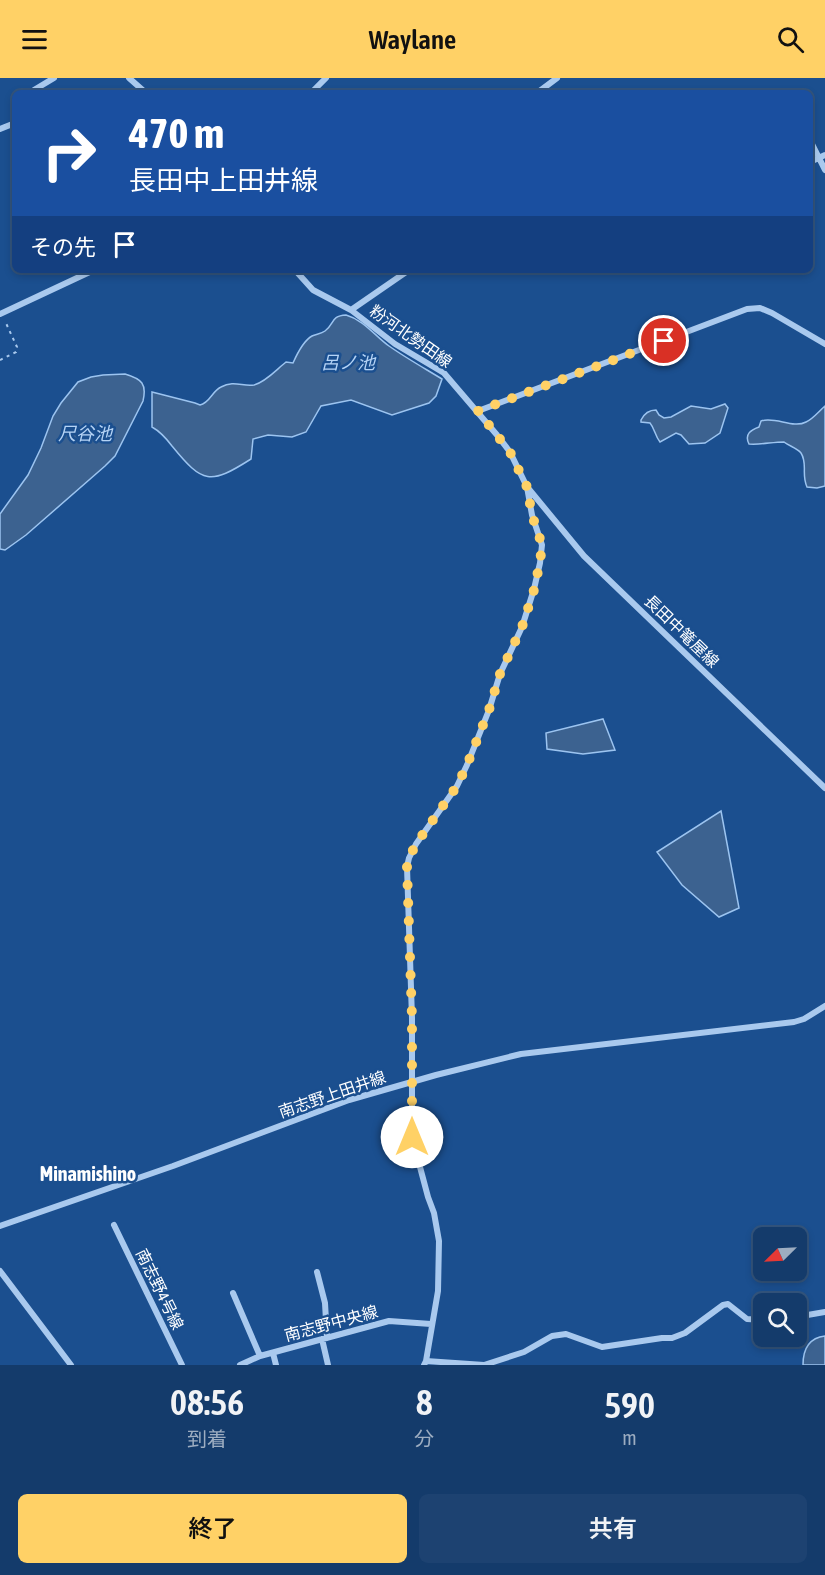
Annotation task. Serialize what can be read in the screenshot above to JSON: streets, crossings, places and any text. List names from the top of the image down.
{
  "streets": {
    "street": [
      "粉河北勢田線",
      "長田中篭屋線",
      "南志野上田井線",
      "南志野4号線",
      "南志野中央線"
    ]
  },
  "crossings": [
    ["粉河北勢田線", "長田中篭屋線"],
    ["粉河北勢田線", "南志野上田井線"],
    ["粉河北勢田線", "南志野中央線"]
  ],
  "districts": ["Minamishino"],
  "water": ["呂ノ池", "尺谷池"],
  "north": "bottom left",
  "page": {
    "header": "Waylane",
    "turn": ["470 m", "長田中上田井線"],
    "then": "その先",
    "eta": [
      "08:56",
      "到着",
      "8",
      "分",
      "590",
      "m"
    ],
    "buttons": ["終了", "共有"]
  }
}
